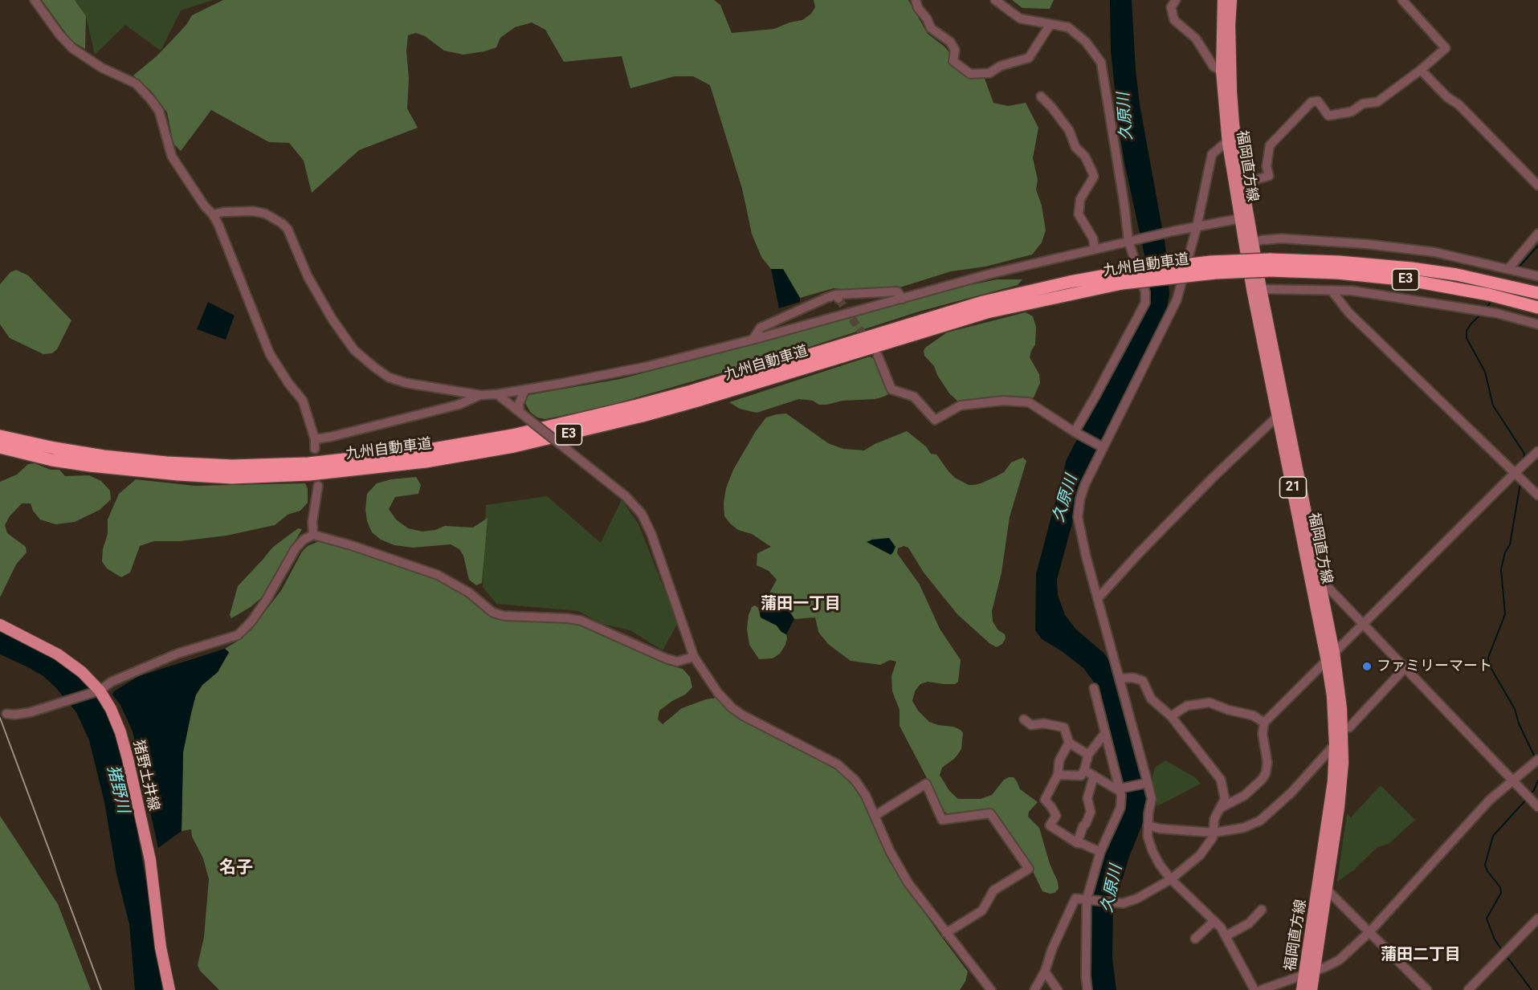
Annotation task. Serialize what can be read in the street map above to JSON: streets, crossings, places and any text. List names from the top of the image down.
{
  "streets": {
    "highway": ["九州自動車道", "E3"],
    "main road": ["福岡直方線", "21", "猪野土井線"]
  },
  "districts": ["蒲田一丁目", "名子", "蒲田二丁目"],
  "water": ["久原川", "猪野川"],
  "places": ["ファミリーマート"]
}
